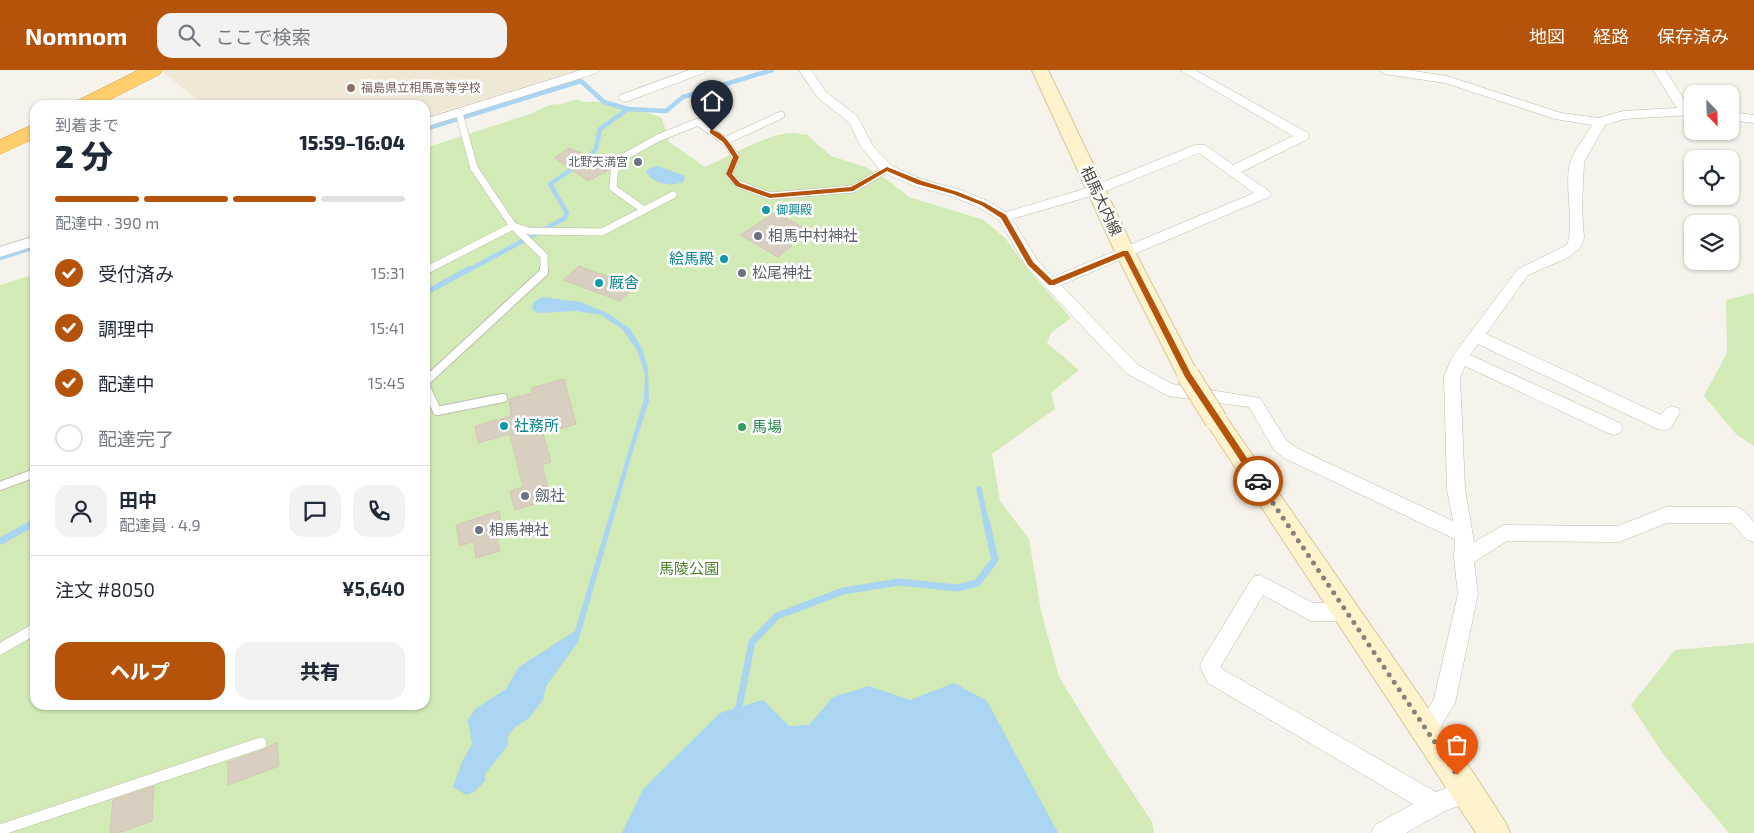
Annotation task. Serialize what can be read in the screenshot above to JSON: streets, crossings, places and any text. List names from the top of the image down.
{
  "streets": {
    "main road": ["相馬大内線"]
  },
  "parks": ["馬陵公園"],
  "places": [
    "福島県立相馬高等学校",
    "北野天満宮",
    "御興殿",
    "相馬中村神社",
    "絵馬殿",
    "松尾神社",
    "厩舎",
    "社務所",
    "馬場",
    "劔社",
    "相馬神社"
  ],
  "north": "bottom right",
  "page": {
    "header": "Nomnom",
    "search": "ここで検索",
    "nav": ["地図", "経路", "保存済み"],
    "heading": ["2 分", "到着まで", "15:59–16:04"],
    "panel": [
      "田中",
      "配達員 · 4.9",
      "注文 #8050",
      "¥5,640"
    ],
    "bar": "配達中 · 390 m",
    "list": [
      ["受付済み", "15:31"],
      ["調理中", "15:41"],
      ["配達中", "15:45"],
      "配達完了"
    ],
    "buttons": ["ヘルプ", "共有"]
  }
}
